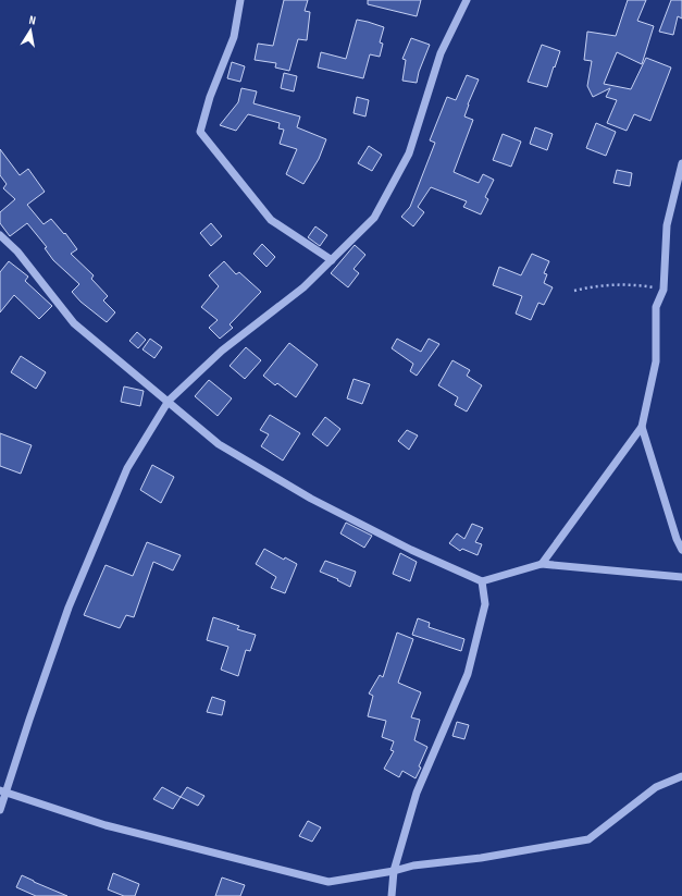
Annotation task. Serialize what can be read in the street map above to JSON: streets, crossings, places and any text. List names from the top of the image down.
{
  "north": "top"
}
